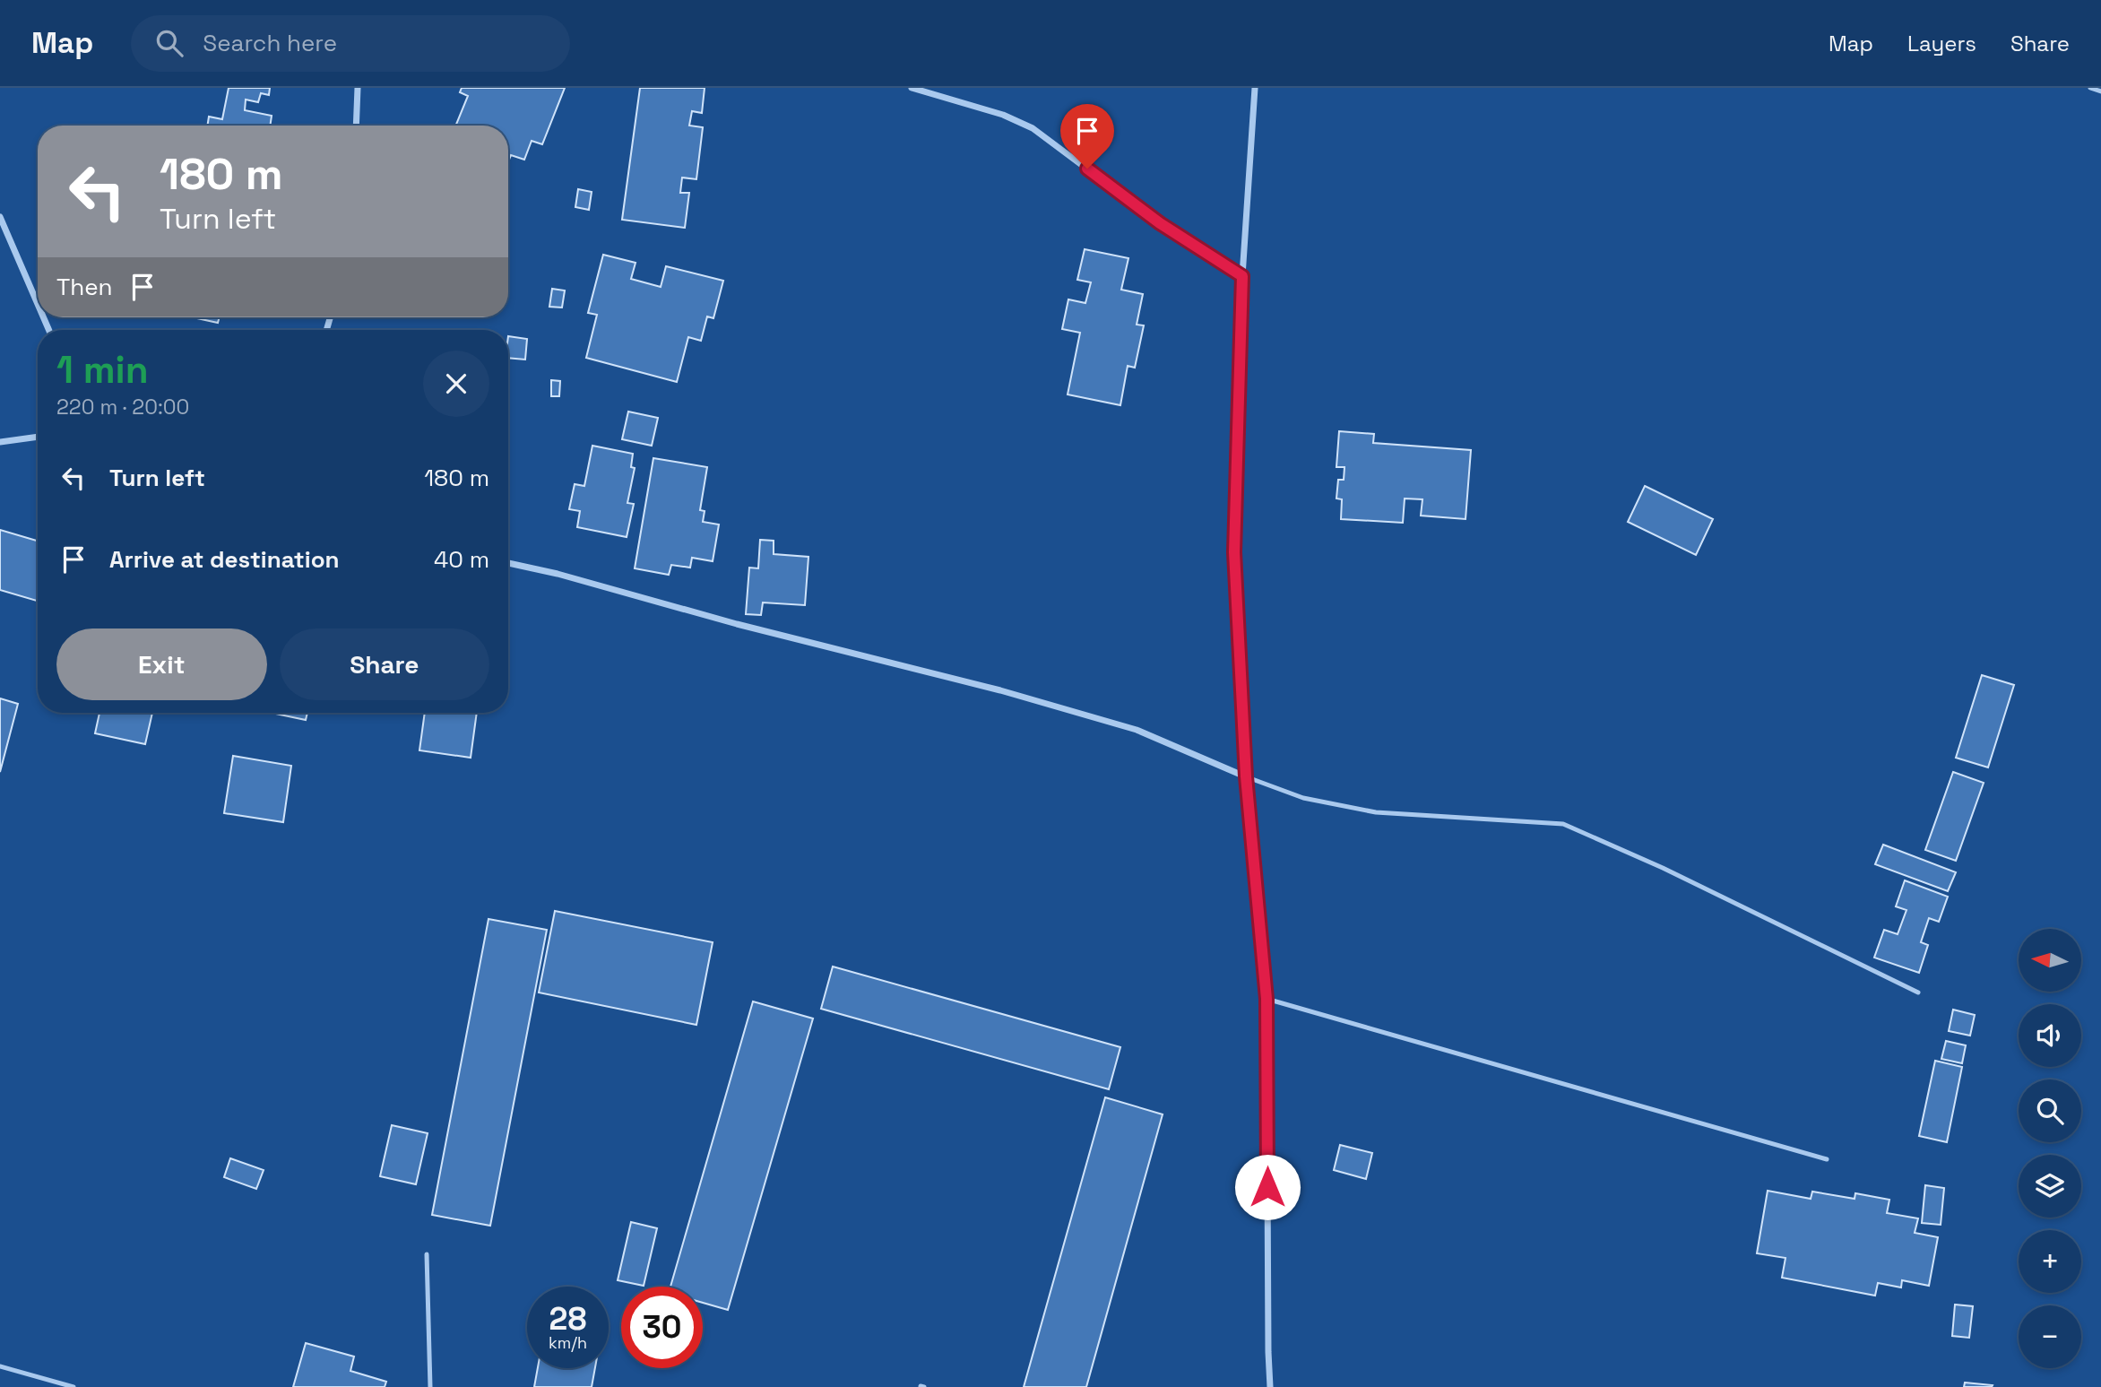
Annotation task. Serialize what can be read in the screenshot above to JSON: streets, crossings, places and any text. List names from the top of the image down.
{
  "north": "left",
  "page": {
    "header": "Map",
    "search": "Search here",
    "nav": ["Map", "Layers", "Share"],
    "turn": ["180 m", "Turn left"],
    "then": "Then",
    "heading": ["1 min", "220 m · 20:00"],
    "list": [
      {
        "name": "Turn left",
        "value": "180 m"
      },
      {
        "name": "Arrive at destination",
        "value": "40 m"
      }
    ],
    "buttons": ["Exit", "Share"],
    "map_buttons": ["+", "−"],
    "speed": "28 km/h",
    "limit": "30"
  }
}
